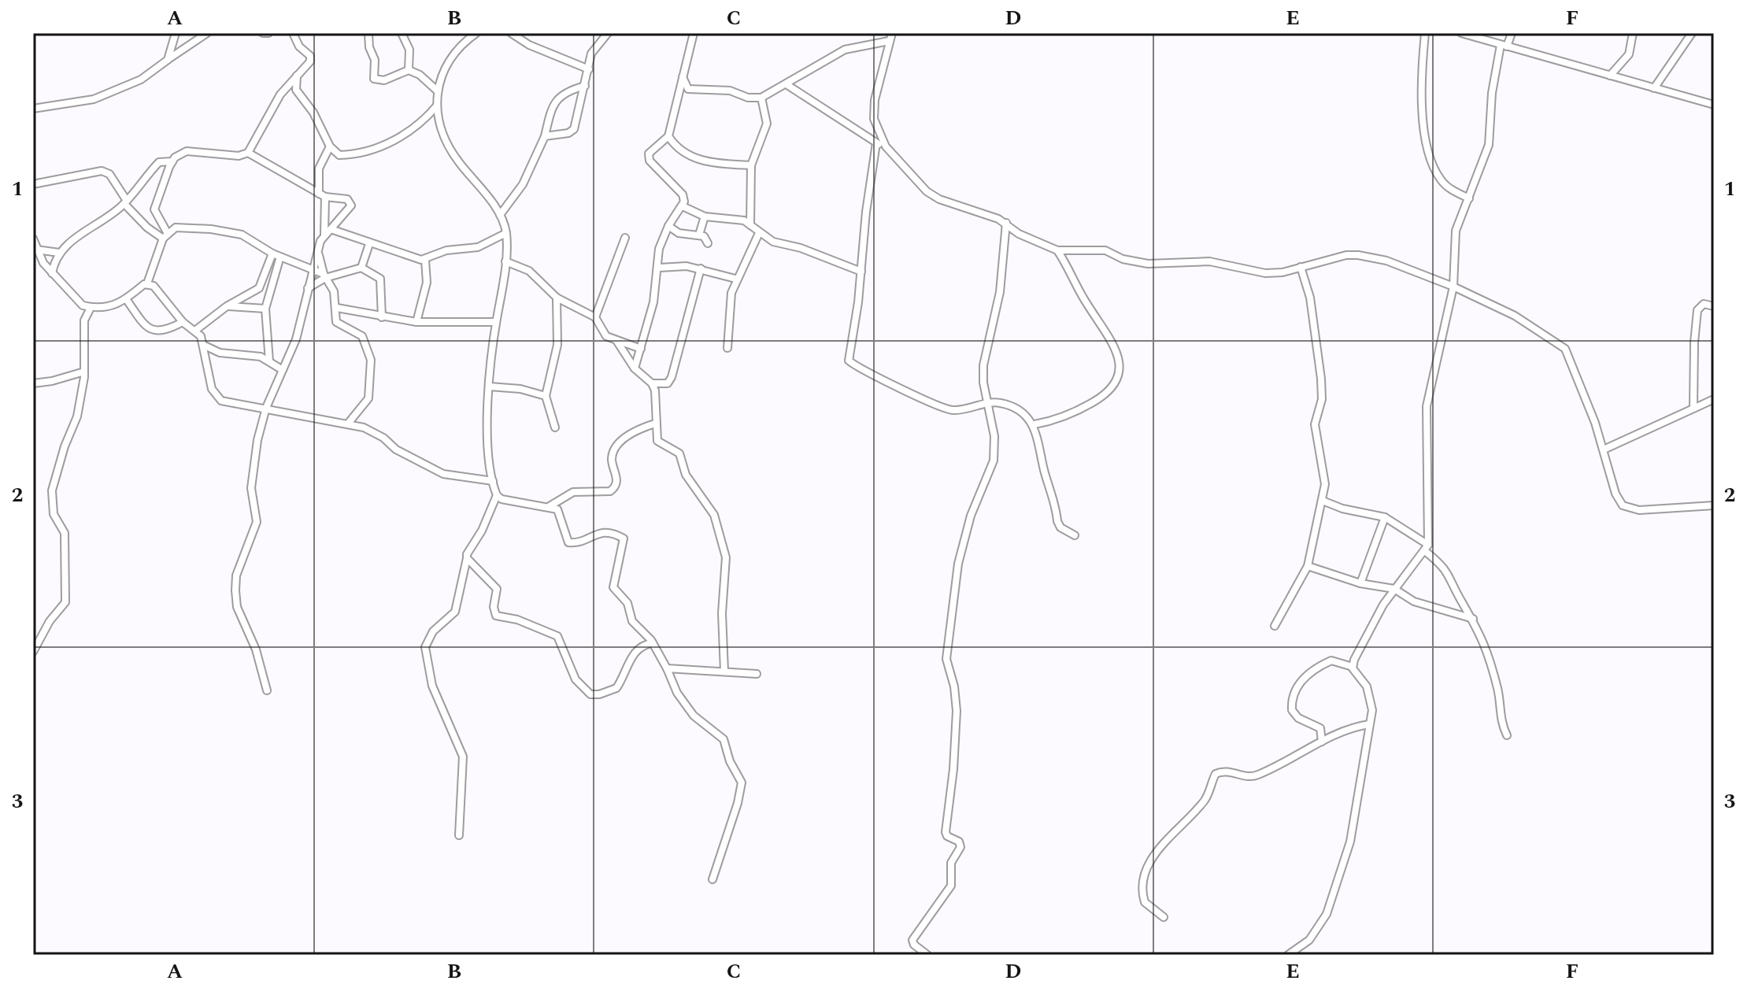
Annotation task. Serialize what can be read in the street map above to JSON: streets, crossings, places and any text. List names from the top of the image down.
{
  "grid": {
    "columns": [
      "A",
      "B",
      "C",
      "D",
      "E",
      "F"
    ],
    "rows": ["1", "2", "3"]
  }
}
